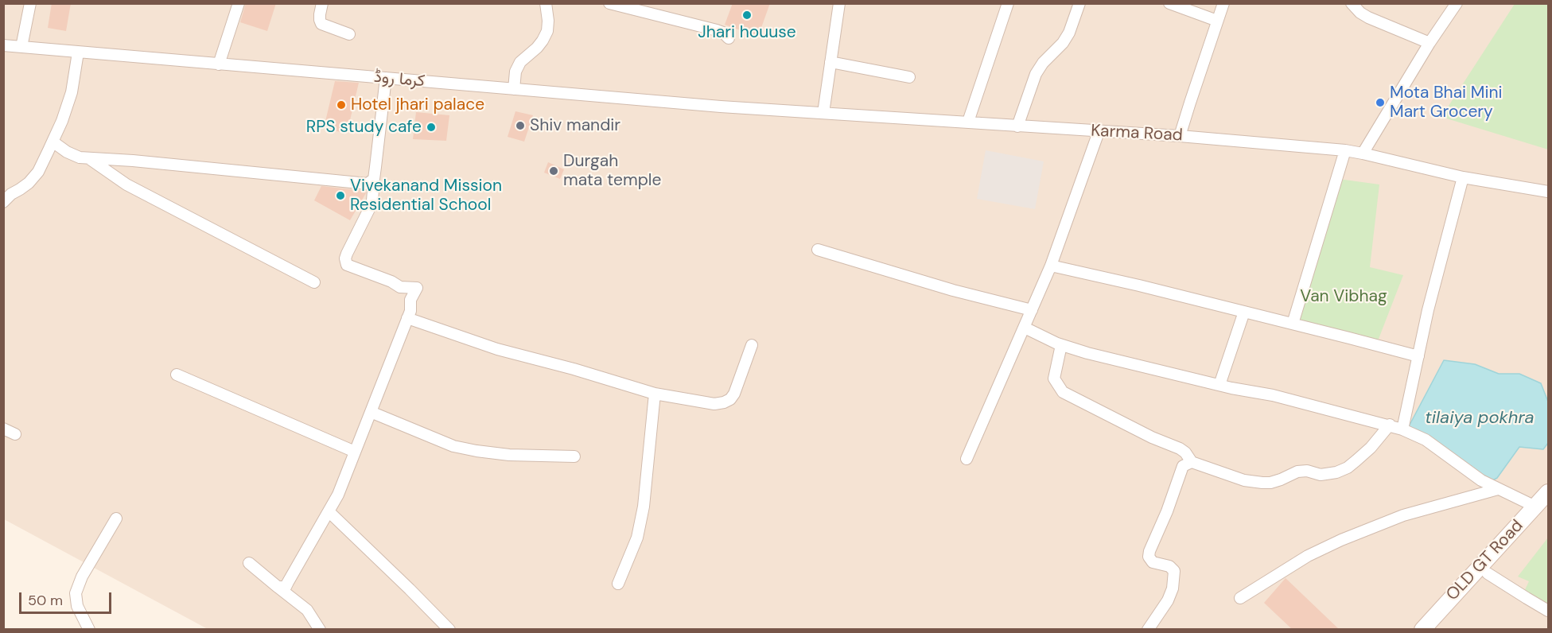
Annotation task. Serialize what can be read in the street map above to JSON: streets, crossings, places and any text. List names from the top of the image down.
{
  "streets": {
    "main road": ["OLD GT Road"],
    "street": ["کرما روڈ", "Karma Road"]
  },
  "crossings": [
    ["کرما روڈ", "Karma Road"]
  ],
  "water": ["tilaiya pokhra"],
  "parks": ["Van Vibhag"],
  "places": [
    "Jhari houuse",
    "Mota Bhai Mini Mart Grocery",
    "Hotel jhari palace",
    "Shiv mandir",
    "RPS study cafe",
    "Durgah mata temple",
    "Vivekanand Mission Residential School"
  ],
  "scale_bar": "50 m"
}
